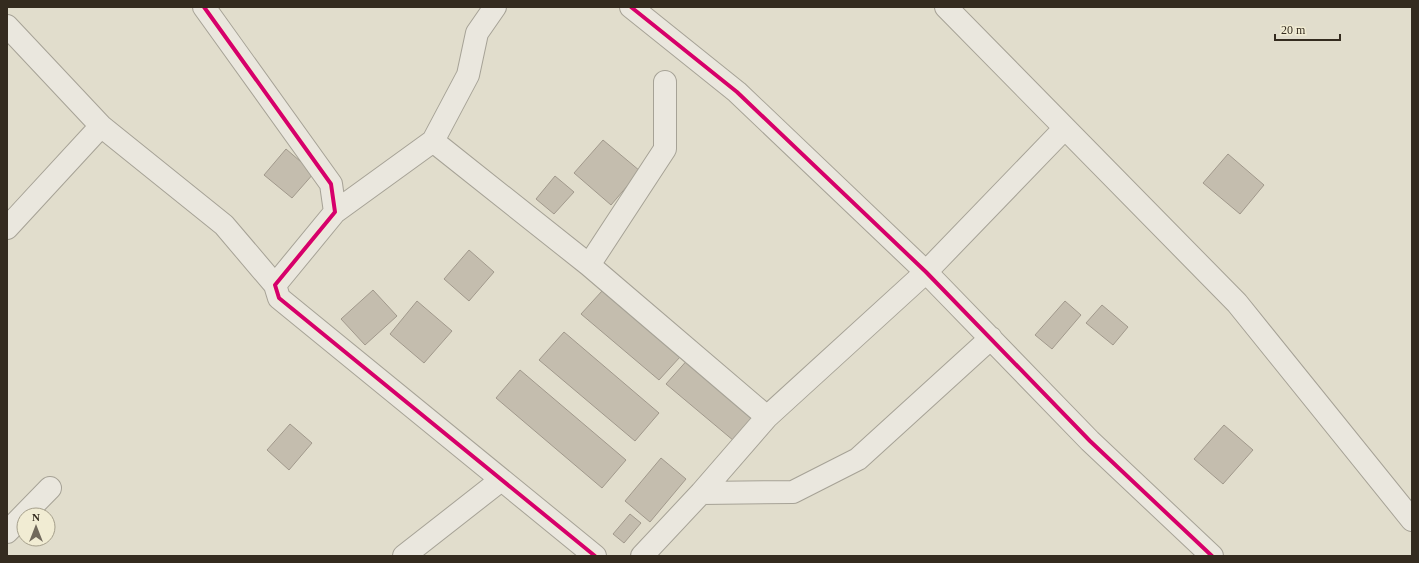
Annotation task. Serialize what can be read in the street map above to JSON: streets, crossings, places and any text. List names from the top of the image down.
{
  "scale_bar": "20 m",
  "north": "top"
}
